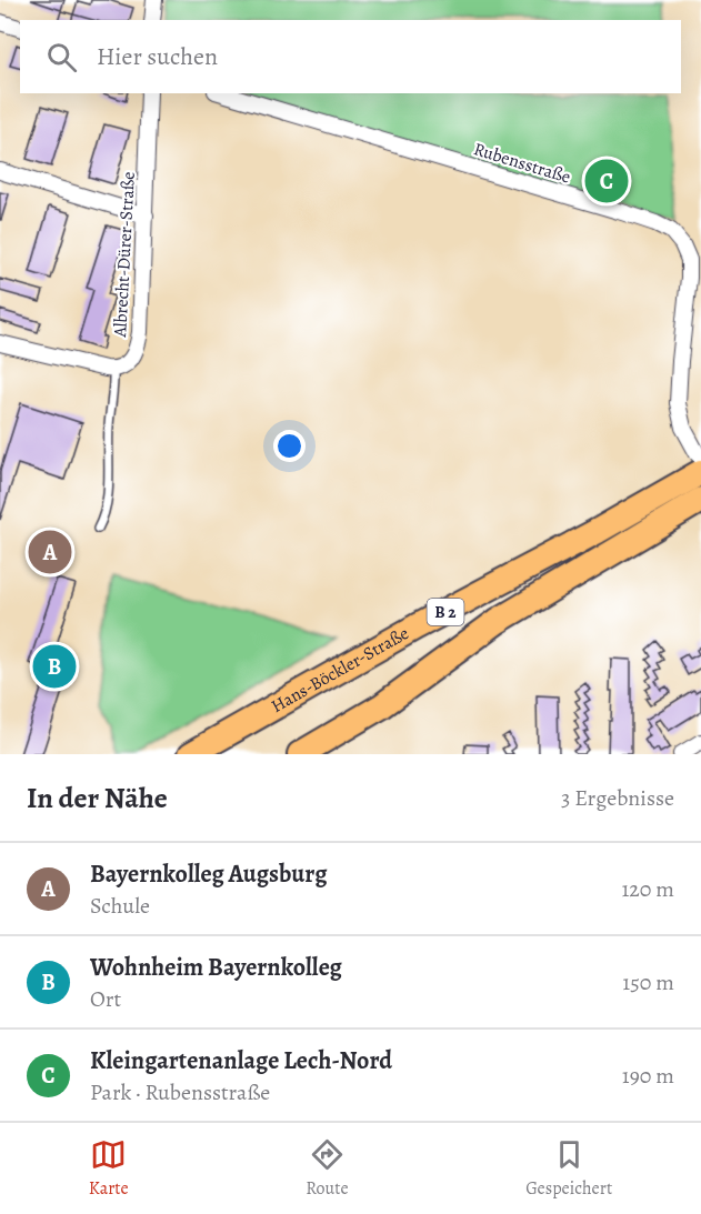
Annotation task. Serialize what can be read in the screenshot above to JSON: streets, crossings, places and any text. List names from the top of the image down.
{
  "streets": {
    "main road": ["B 2", "Hans-Böckler-Straße"],
    "street": ["Rubensstraße", "Albrecht-Dürer-Straße"]
  },
  "crossings": [
    ["Rubensstraße", "Hans-Böckler-Straße"]
  ],
  "page": {
    "search": "Hier suchen",
    "pins": ["C", "A", "B"],
    "heading": ["In der Nähe", "3 Ergebnisse"],
    "list": [
      {
        "mark": "A",
        "name": "Bayernkolleg Augsburg",
        "note": "Schule",
        "value": "120 m"
      },
      {
        "mark": "B",
        "name": "Wohnheim Bayernkolleg",
        "note": "Ort",
        "value": "150 m"
      },
      {
        "mark": "C",
        "name": "Kleingartenanlage Lech-Nord",
        "note": "Park · Rubensstraße",
        "value": "190 m"
      }
    ],
    "nav": ["Karte", "Route", "Gespeichert"]
  }
}
